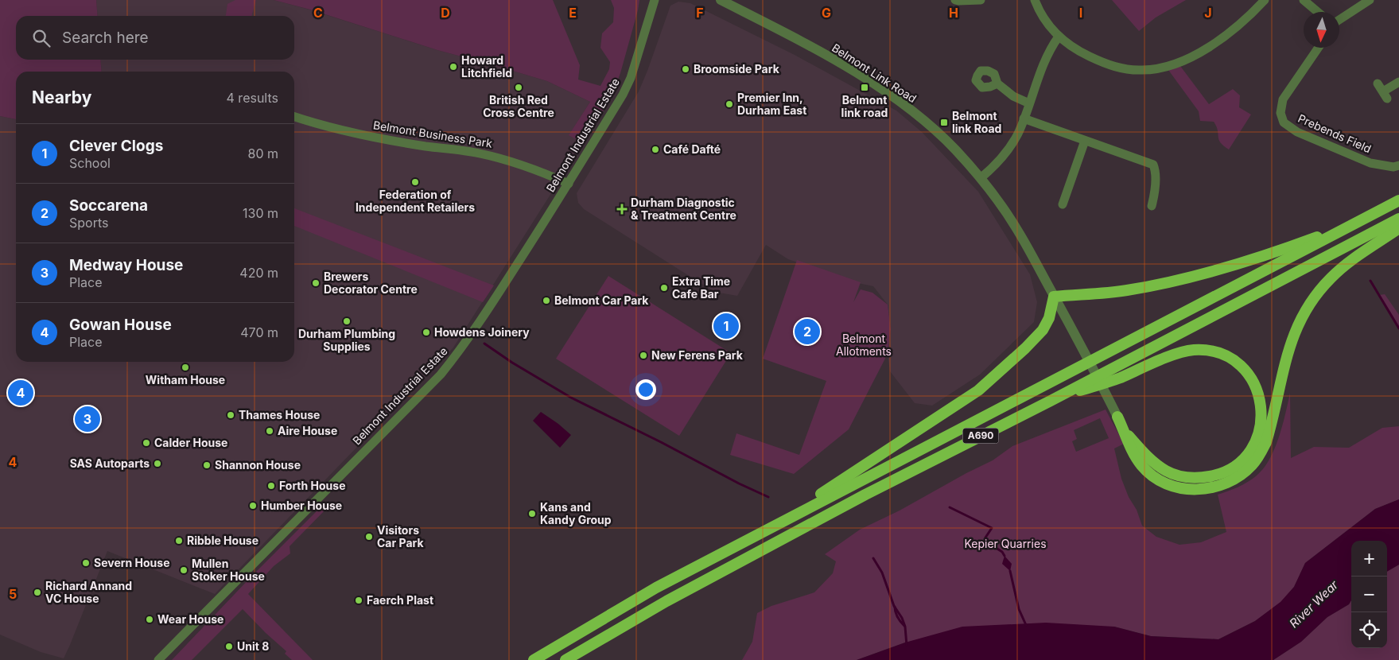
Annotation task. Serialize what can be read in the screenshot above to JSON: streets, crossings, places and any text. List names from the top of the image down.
{
  "streets": {
    "highway": ["A690"],
    "street": [
      "Belmont Link Road",
      "Prebends Field",
      "Belmont Business Park",
      "Belmont Industrial Estate"
    ]
  },
  "crossings": [
    ["Belmont Business Park", "Belmont Industrial Estate"]
  ],
  "water": ["River Wear"],
  "parks": ["Belmont Allotments", "Kepier Quarries"],
  "places": {
    "other": [
      "Howard Litchfield",
      "Broomside Park",
      "British Red Cross Centre",
      "Premier Inn, Durham East",
      "Café Dafté",
      "Federation of Independent Retailers",
      "Brewers Decorator Centre",
      "Extra Time Cafe Bar",
      "Belmont Car Park",
      "Durham Plumbing Supplies",
      "Howdens Joinery",
      "New Ferens Park",
      "Witham House",
      "Thames House",
      "Aire House",
      "Calder House",
      "SAS Autoparts",
      "Shannon House",
      "Forth House",
      "Humber House",
      "Kans and Kandy Group",
      "Visitors Car Park",
      "Ribble House",
      "Severn House",
      "Mullen Stoker House",
      "Richard Annand VC House",
      "Faerch Plast",
      "Wear House",
      "Unit 8"
    ],
    "transit": ["Belmont link road", "Belmont link Road"],
    "health": ["Durham Diagnostic & Treatment Centre"]
  },
  "north": "bottom",
  "page": {
    "search": "Search here",
    "heading": ["Nearby", "4 results"],
    "list": [
      {
        "mark": "1",
        "name": "Clever Clogs",
        "note": "School",
        "value": "80 m"
      },
      {
        "mark": "2",
        "name": "Soccarena",
        "note": "Sports",
        "value": "130 m"
      },
      {
        "mark": "3",
        "name": "Medway House",
        "note": "Place",
        "value": "420 m"
      },
      {
        "mark": "4",
        "name": "Gowan House",
        "note": "Place",
        "value": "470 m"
      }
    ],
    "pins": [
      "1",
      "2",
      "4",
      "3"
    ],
    "map_buttons": ["+", "−"]
  },
  "grid": {
    "columns": [
      "C",
      "D",
      "E",
      "F",
      "G",
      "H",
      "I",
      "J"
    ],
    "rows": ["4", "5"]
  }
}
